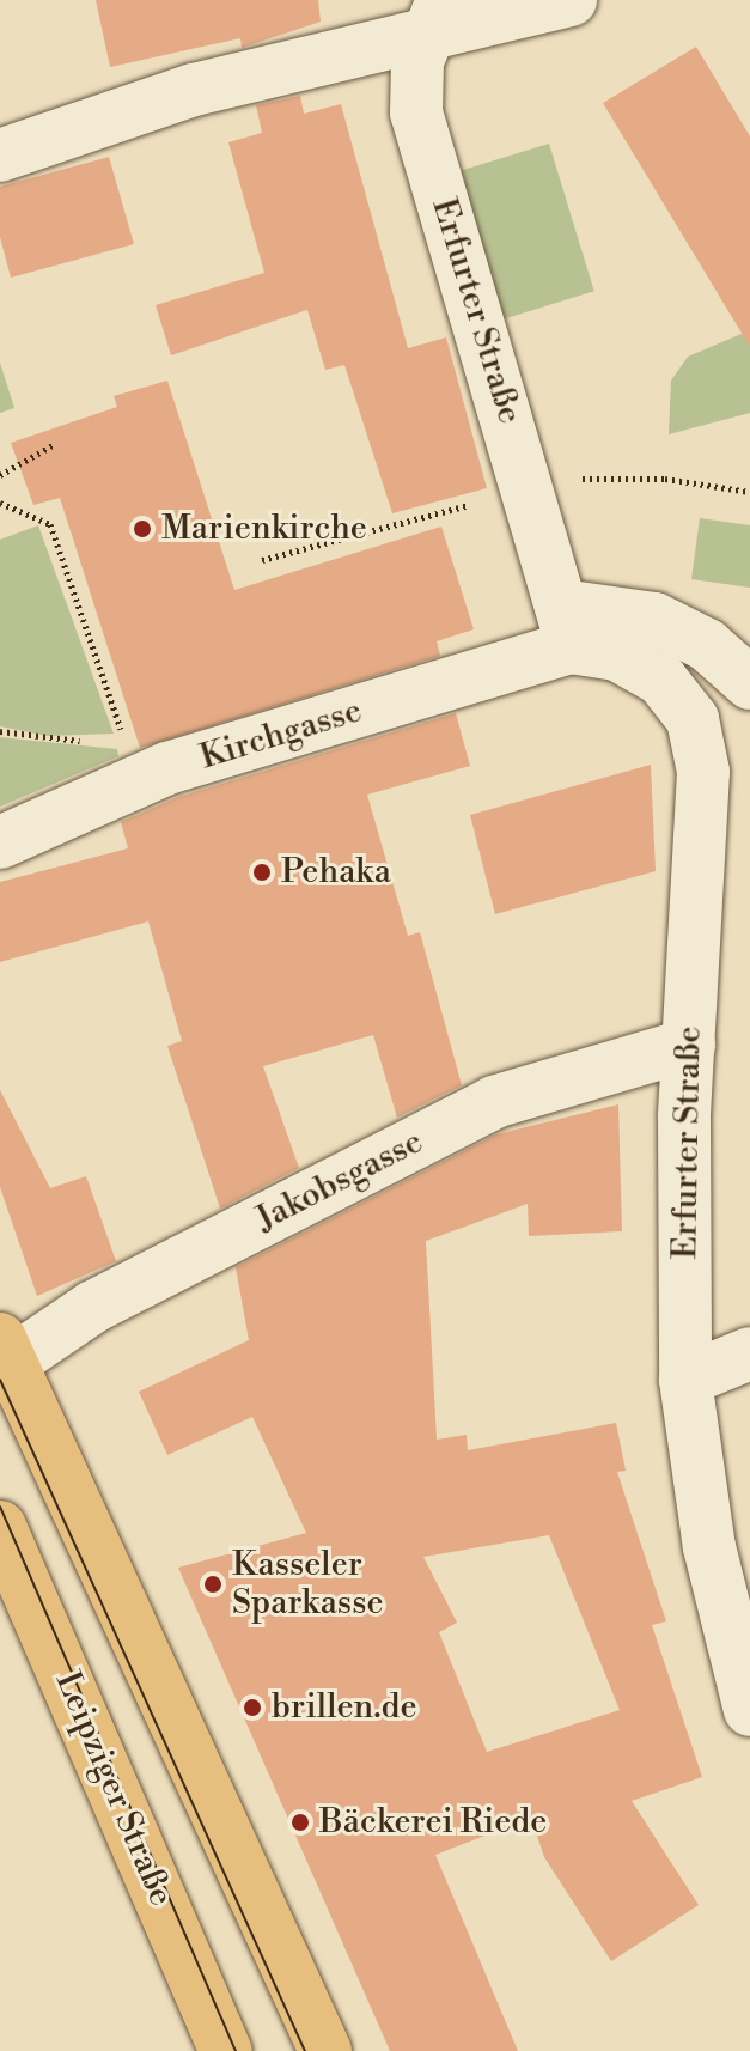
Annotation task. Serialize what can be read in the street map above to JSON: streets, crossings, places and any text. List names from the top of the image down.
{
  "streets": {
    "main road": ["Leipziger Straße"],
    "street": ["Erfurter Straße", "Kirchgasse", "Jakobsgasse"]
  },
  "crossings": [
    ["Erfurter Straße", "Kirchgasse"],
    ["Erfurter Straße", "Jakobsgasse"]
  ],
  "places": [
    "Marienkirche",
    "Pehaka",
    "Kasseler Sparkasse",
    "brillen.de",
    "Bäckerei Riede"
  ]
}
